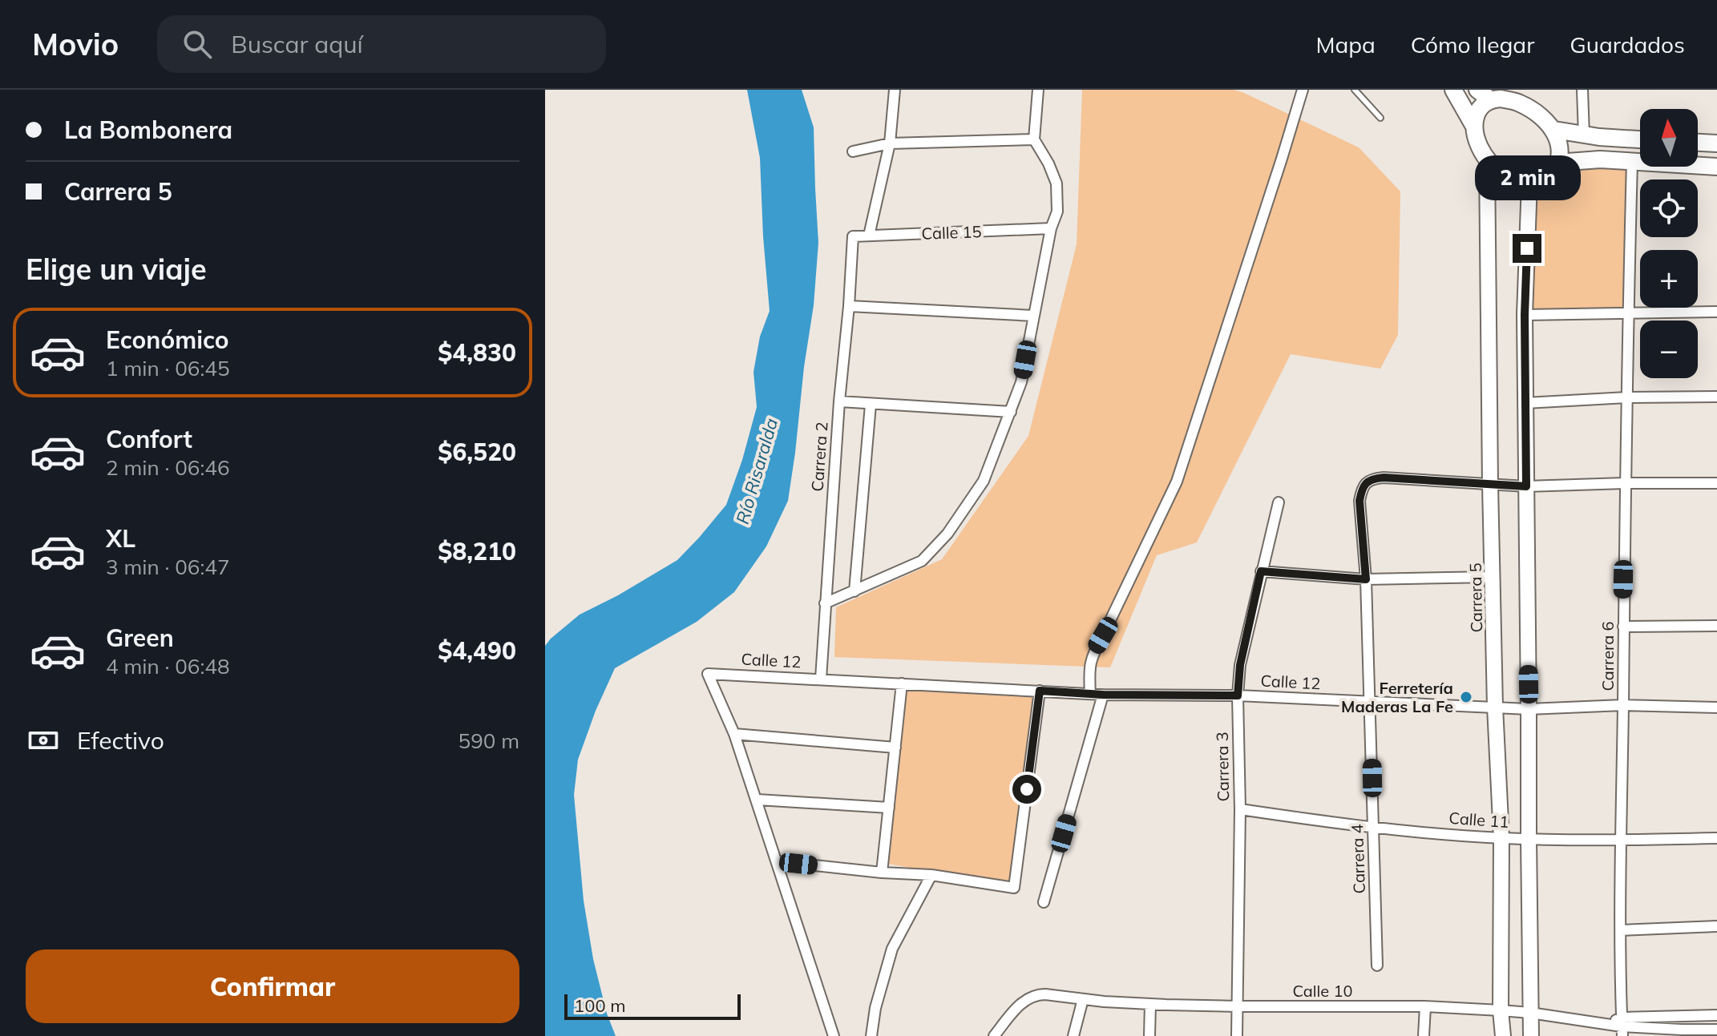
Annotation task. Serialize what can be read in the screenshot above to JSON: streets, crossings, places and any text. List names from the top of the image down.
{
  "streets": {
    "main road": ["Carrera 5"],
    "street": [
      "Calle 15",
      "Carrera 2",
      "Carrera 6",
      "Calle 12",
      "Carrera 3",
      "Calle 11",
      "Carrera 4",
      "Calle 10"
    ]
  },
  "crossings": [
    ["Calle 15", "Carrera 2"],
    ["Carrera 2", "Calle 12"],
    ["Carrera 5", "Calle 12"],
    ["Carrera 5", "Calle 11"],
    ["Carrera 5", "Carrera 4"],
    ["Carrera 5", "Calle 10"],
    ["Carrera 6", "Calle 12"],
    ["Carrera 6", "Calle 11"],
    ["Carrera 6", "Calle 10"],
    ["Calle 12", "Carrera 3"],
    ["Calle 12", "Carrera 4"],
    ["Carrera 3", "Calle 11"],
    ["Carrera 3", "Calle 10"],
    ["Calle 11", "Carrera 4"]
  ],
  "water": ["Río Risaralda"],
  "places": ["Ferretería Maderas La Fe"],
  "scale_bar": "100 m",
  "north": "top",
  "page": {
    "header": "Movio",
    "search": "Buscar aquí",
    "nav": ["Mapa", "Cómo llegar", "Guardados"],
    "banner": ["La Bombonera", "Carrera 5"],
    "map_buttons": ["+", "−"],
    "bubble": "2 min",
    "heading": "Elige un viaje",
    "list": [
      {
        "name": "Económico",
        "note": "1 min · 06:45",
        "value": "$4,830"
      },
      {
        "name": "Confort",
        "note": "2 min · 06:46",
        "value": "$6,520"
      },
      {
        "name": "XL",
        "note": "3 min · 06:47",
        "value": "$8,210"
      },
      {
        "name": "Green",
        "note": "4 min · 06:48",
        "value": "$4,490"
      }
    ],
    "pay": ["Efectivo", "590 m"],
    "buttons": "Confirmar",
    "scale": "100 m"
  }
}
